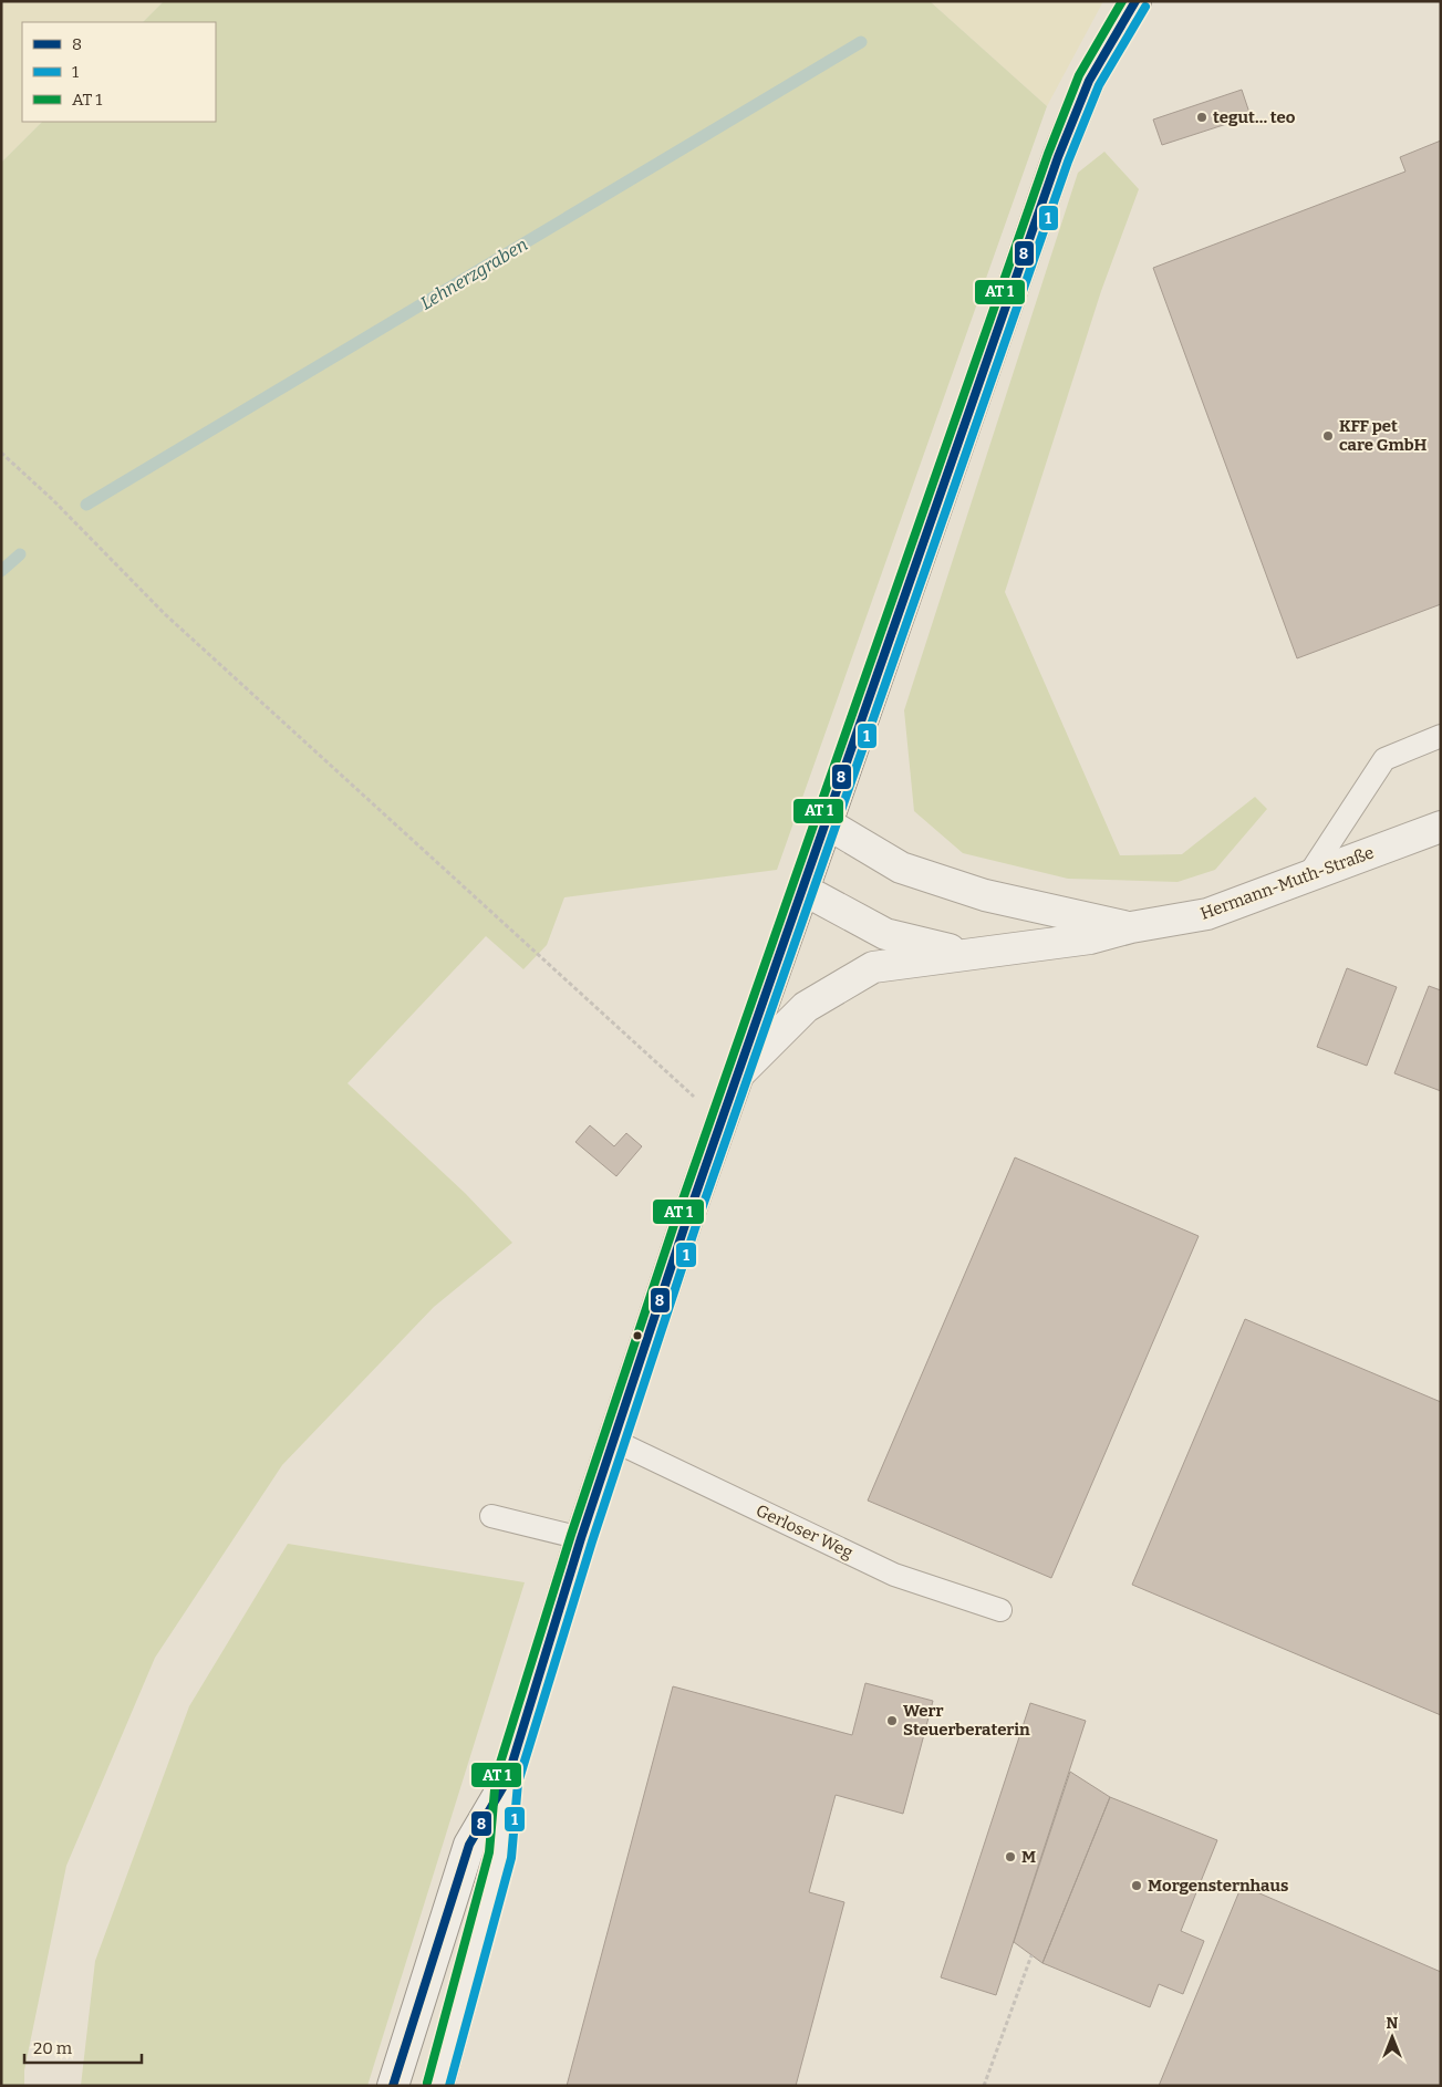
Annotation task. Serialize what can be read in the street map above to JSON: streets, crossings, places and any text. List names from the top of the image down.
{
  "streets": {
    "street": ["Hermann-Muth-Straße"],
    "lane": ["Gerloser Weg"]
  },
  "water": ["Lehnerzgraben"],
  "places": [
    "tegut… teo",
    "KFF pet care GmbH",
    "Werr Steuerberaterin",
    "M",
    "Morgensternhaus"
  ],
  "lines": ["transit line 8", "transit line 1"],
  "legend": ["8", "1", "AT 1"],
  "scale_bar": "20 m",
  "north": "top"
}
